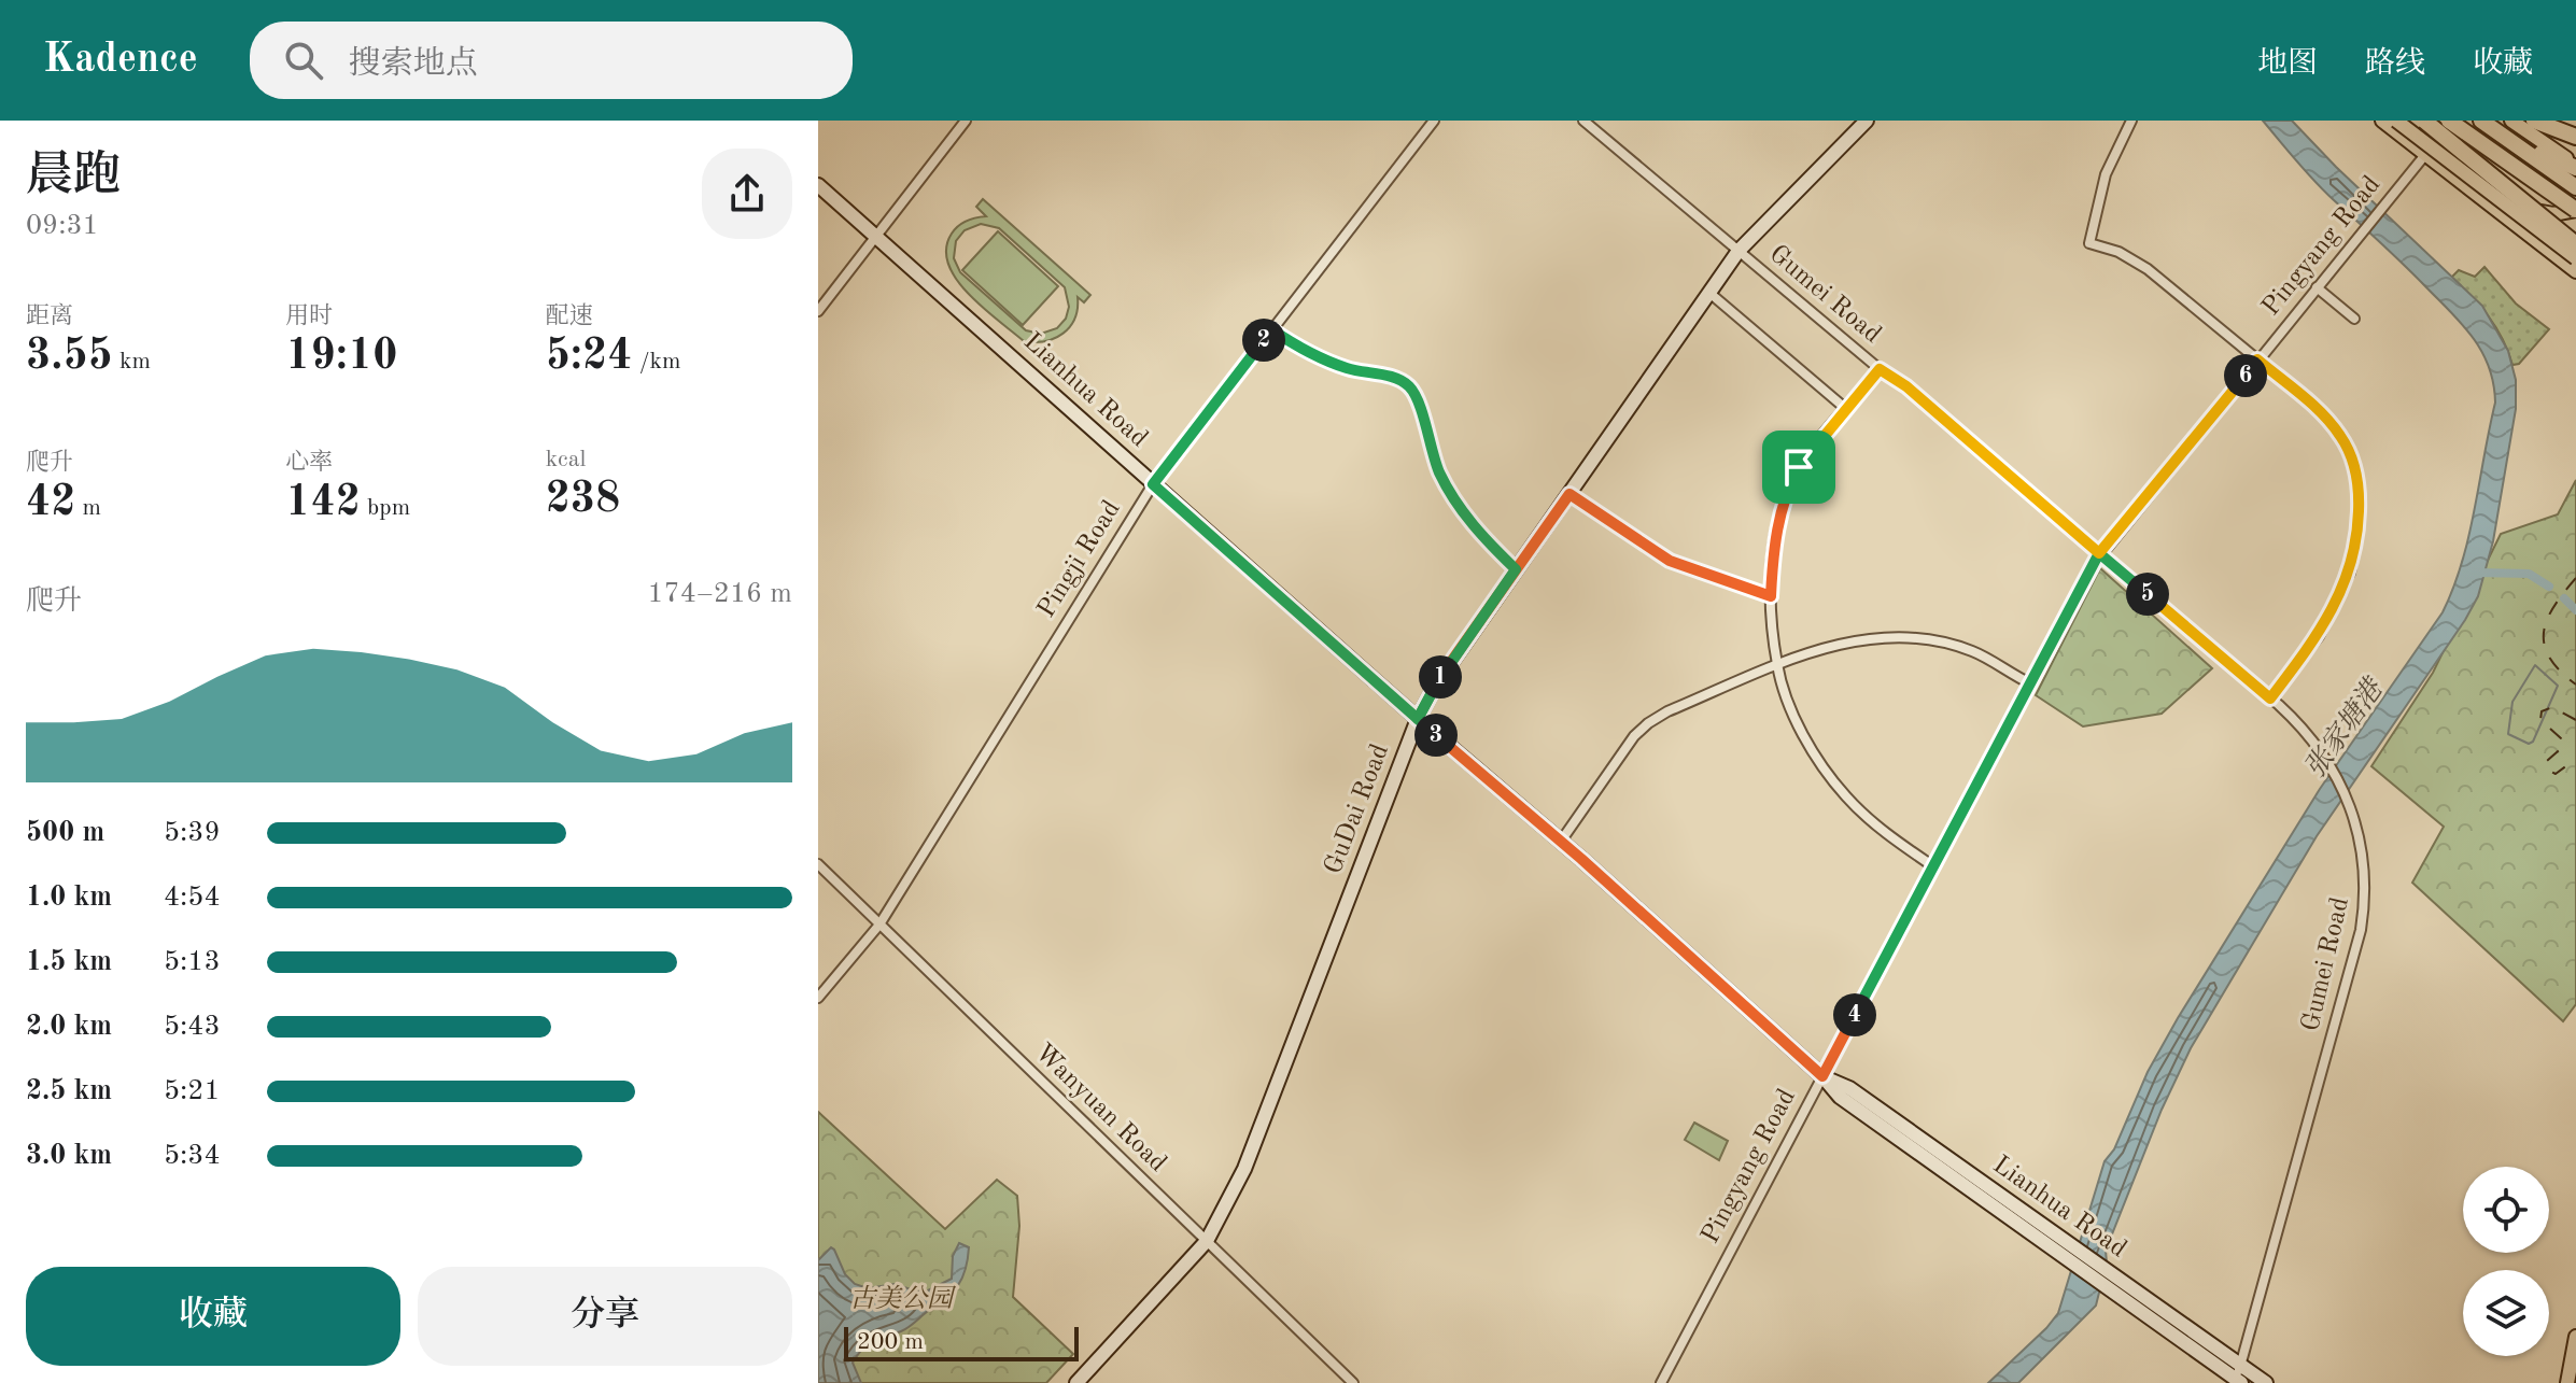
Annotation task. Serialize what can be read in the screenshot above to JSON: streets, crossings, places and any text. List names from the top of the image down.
{
  "streets": {
    "main road": ["Lianhua Road", "GuDai Road"],
    "street": [
      "Pingyang Road",
      "Gumei Road",
      "Pingji Road",
      "Wanyuan Road"
    ]
  },
  "crossings": [
    ["Pingyang Road", "Gumei Road"],
    ["Pingyang Road", "Lianhua Road"],
    ["Gumei Road", "Lianhua Road"],
    ["Gumei Road", "GuDai Road"],
    ["Lianhua Road", "Pingji Road"],
    ["Lianhua Road", "GuDai Road"],
    ["Pingji Road", "Wanyuan Road"],
    ["GuDai Road", "Wanyuan Road"]
  ],
  "water": ["张家塘港"],
  "parks": ["古美公园"],
  "scale_bar": "200 m",
  "page": {
    "header": "Kadence",
    "search": "搜索地点",
    "nav": ["地图", "路线", "收藏"],
    "heading": ["晨跑", "09:31"],
    "stats": [
      ["距离", "3.55 km"],
      ["用时", "19:10"],
      ["配速", "5:24 /km"],
      ["爬升", "42 m"],
      ["心率", "142 bpm"],
      ["kcal", "238"]
    ],
    "pins": [
      "2",
      "6",
      "5",
      "1",
      "3",
      "4"
    ],
    "chart": ["爬升", "174–216 m"],
    "list": [
      {
        "name": "500 m",
        "note": "5:39"
      },
      {
        "name": "1.0 km",
        "note": "4:54"
      },
      {
        "name": "1.5 km",
        "note": "5:13"
      },
      {
        "name": "2.0 km",
        "note": "5:43"
      },
      {
        "name": "2.5 km",
        "note": "5:21"
      },
      {
        "name": "3.0 km",
        "note": "5:34"
      }
    ],
    "buttons": ["收藏", "分享"],
    "scale": "200 m"
  }
}
